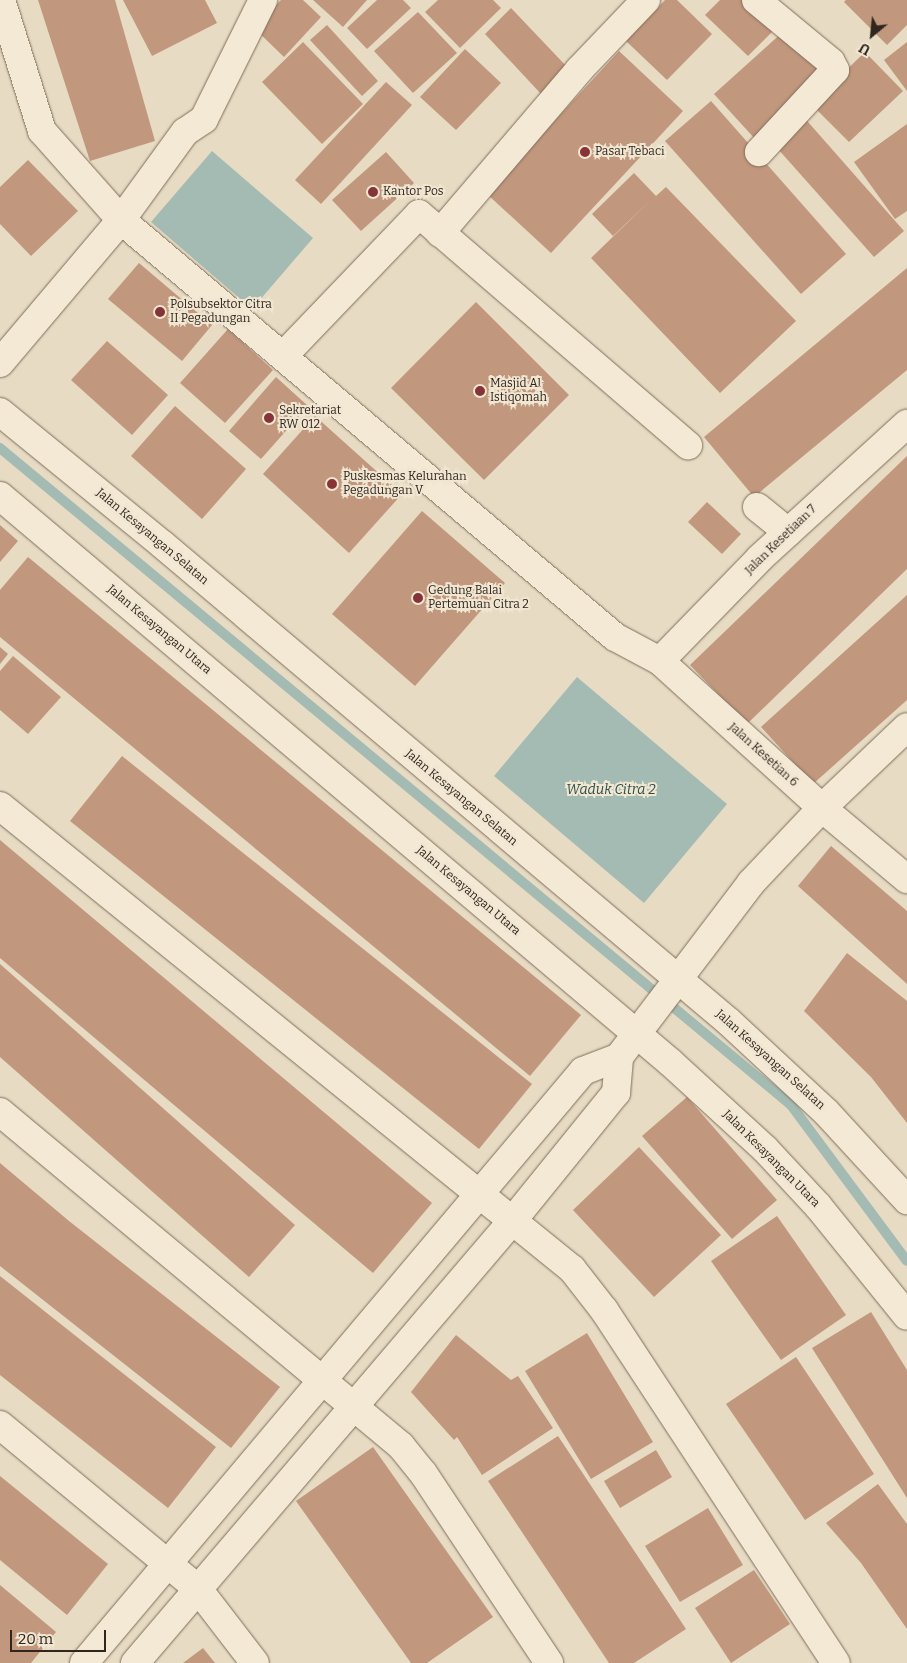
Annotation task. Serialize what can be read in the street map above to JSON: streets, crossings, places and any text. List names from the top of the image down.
{
  "streets": {
    "street": [
      "Jalan Kesayangan Selatan",
      "Jalan Kesetiaan 7",
      "Jalan Kesayangan Utara",
      "Jalan Kesetian 6"
    ]
  },
  "crossings": [
    ["Jalan Kesetiaan 7", "Jalan Kesetian 6"]
  ],
  "water": ["Waduk Citra 2"],
  "places": [
    "Pasar Tebaci",
    "Kantor Pos",
    "Polsubsektor Citra II Pegadungan",
    "Masjid Al Istiqomah",
    "Sekretariat RW 012",
    "Puskesmas Kelurahan Pegadungan V",
    "Gedung Balai Pertemuan Citra 2"
  ],
  "scale_bar": "20 m",
  "north": "bottom left"
}
